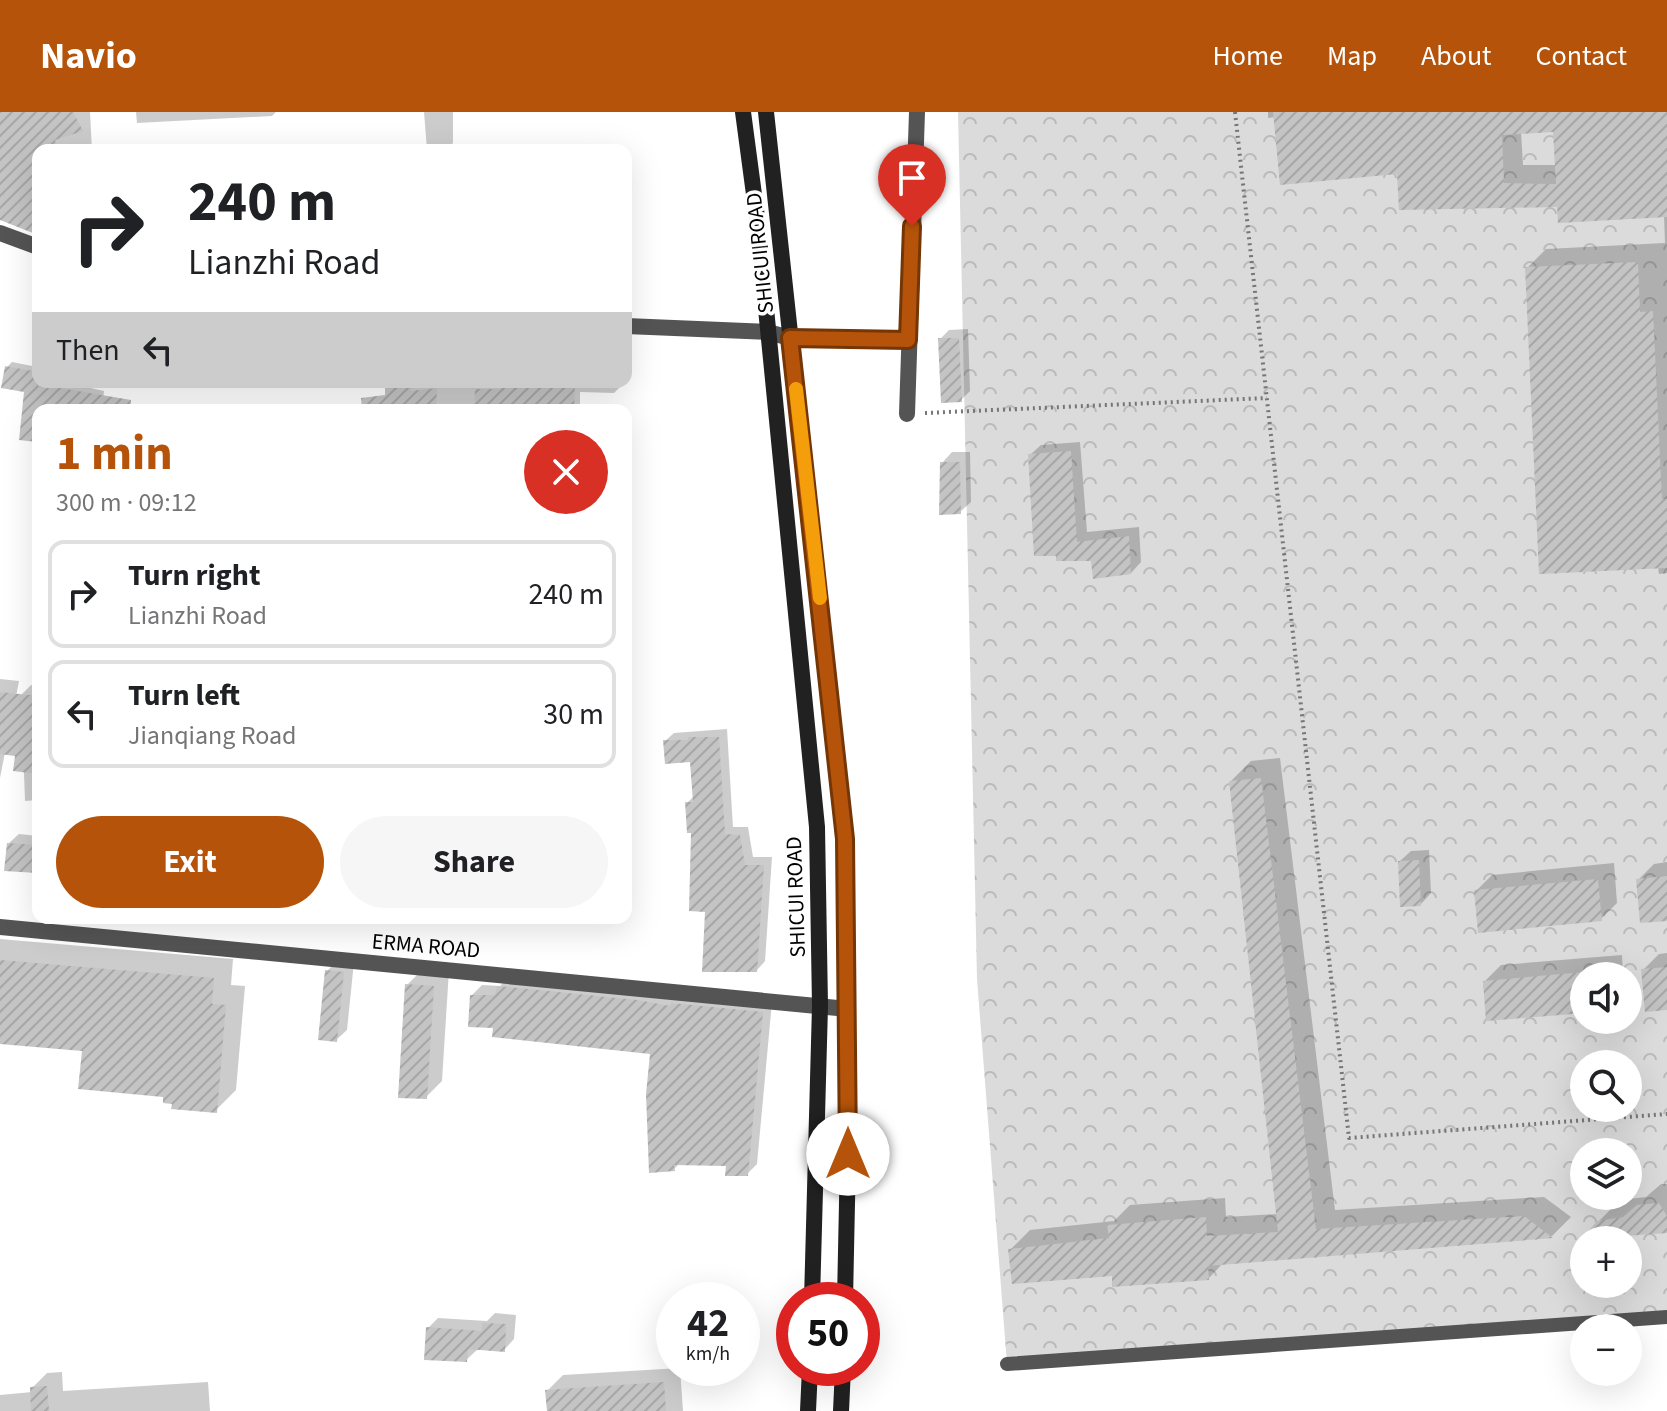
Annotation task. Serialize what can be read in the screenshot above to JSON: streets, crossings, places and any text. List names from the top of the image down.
{
  "streets": {
    "main road": ["SHICUI ROAD"],
    "street": ["ERMA ROAD"]
  },
  "crossings": [
    ["SHICUI ROAD", "ERMA ROAD"]
  ],
  "page": {
    "header": "Navio",
    "nav": [
      "Home",
      "Map",
      "About",
      "Contact"
    ],
    "turn": ["240 m", "Lianzhi Road"],
    "then": "Then",
    "heading": ["1 min", "300 m · 09:12"],
    "list": [
      {
        "name": "Turn right",
        "note": "Lianzhi Road",
        "value": "240 m"
      },
      {
        "name": "Turn left",
        "note": "Jianqiang Road",
        "value": "30 m"
      }
    ],
    "buttons": ["Exit", "Share"],
    "map_buttons": ["+", "−"],
    "speed": "42 km/h",
    "limit": "50"
  }
}
